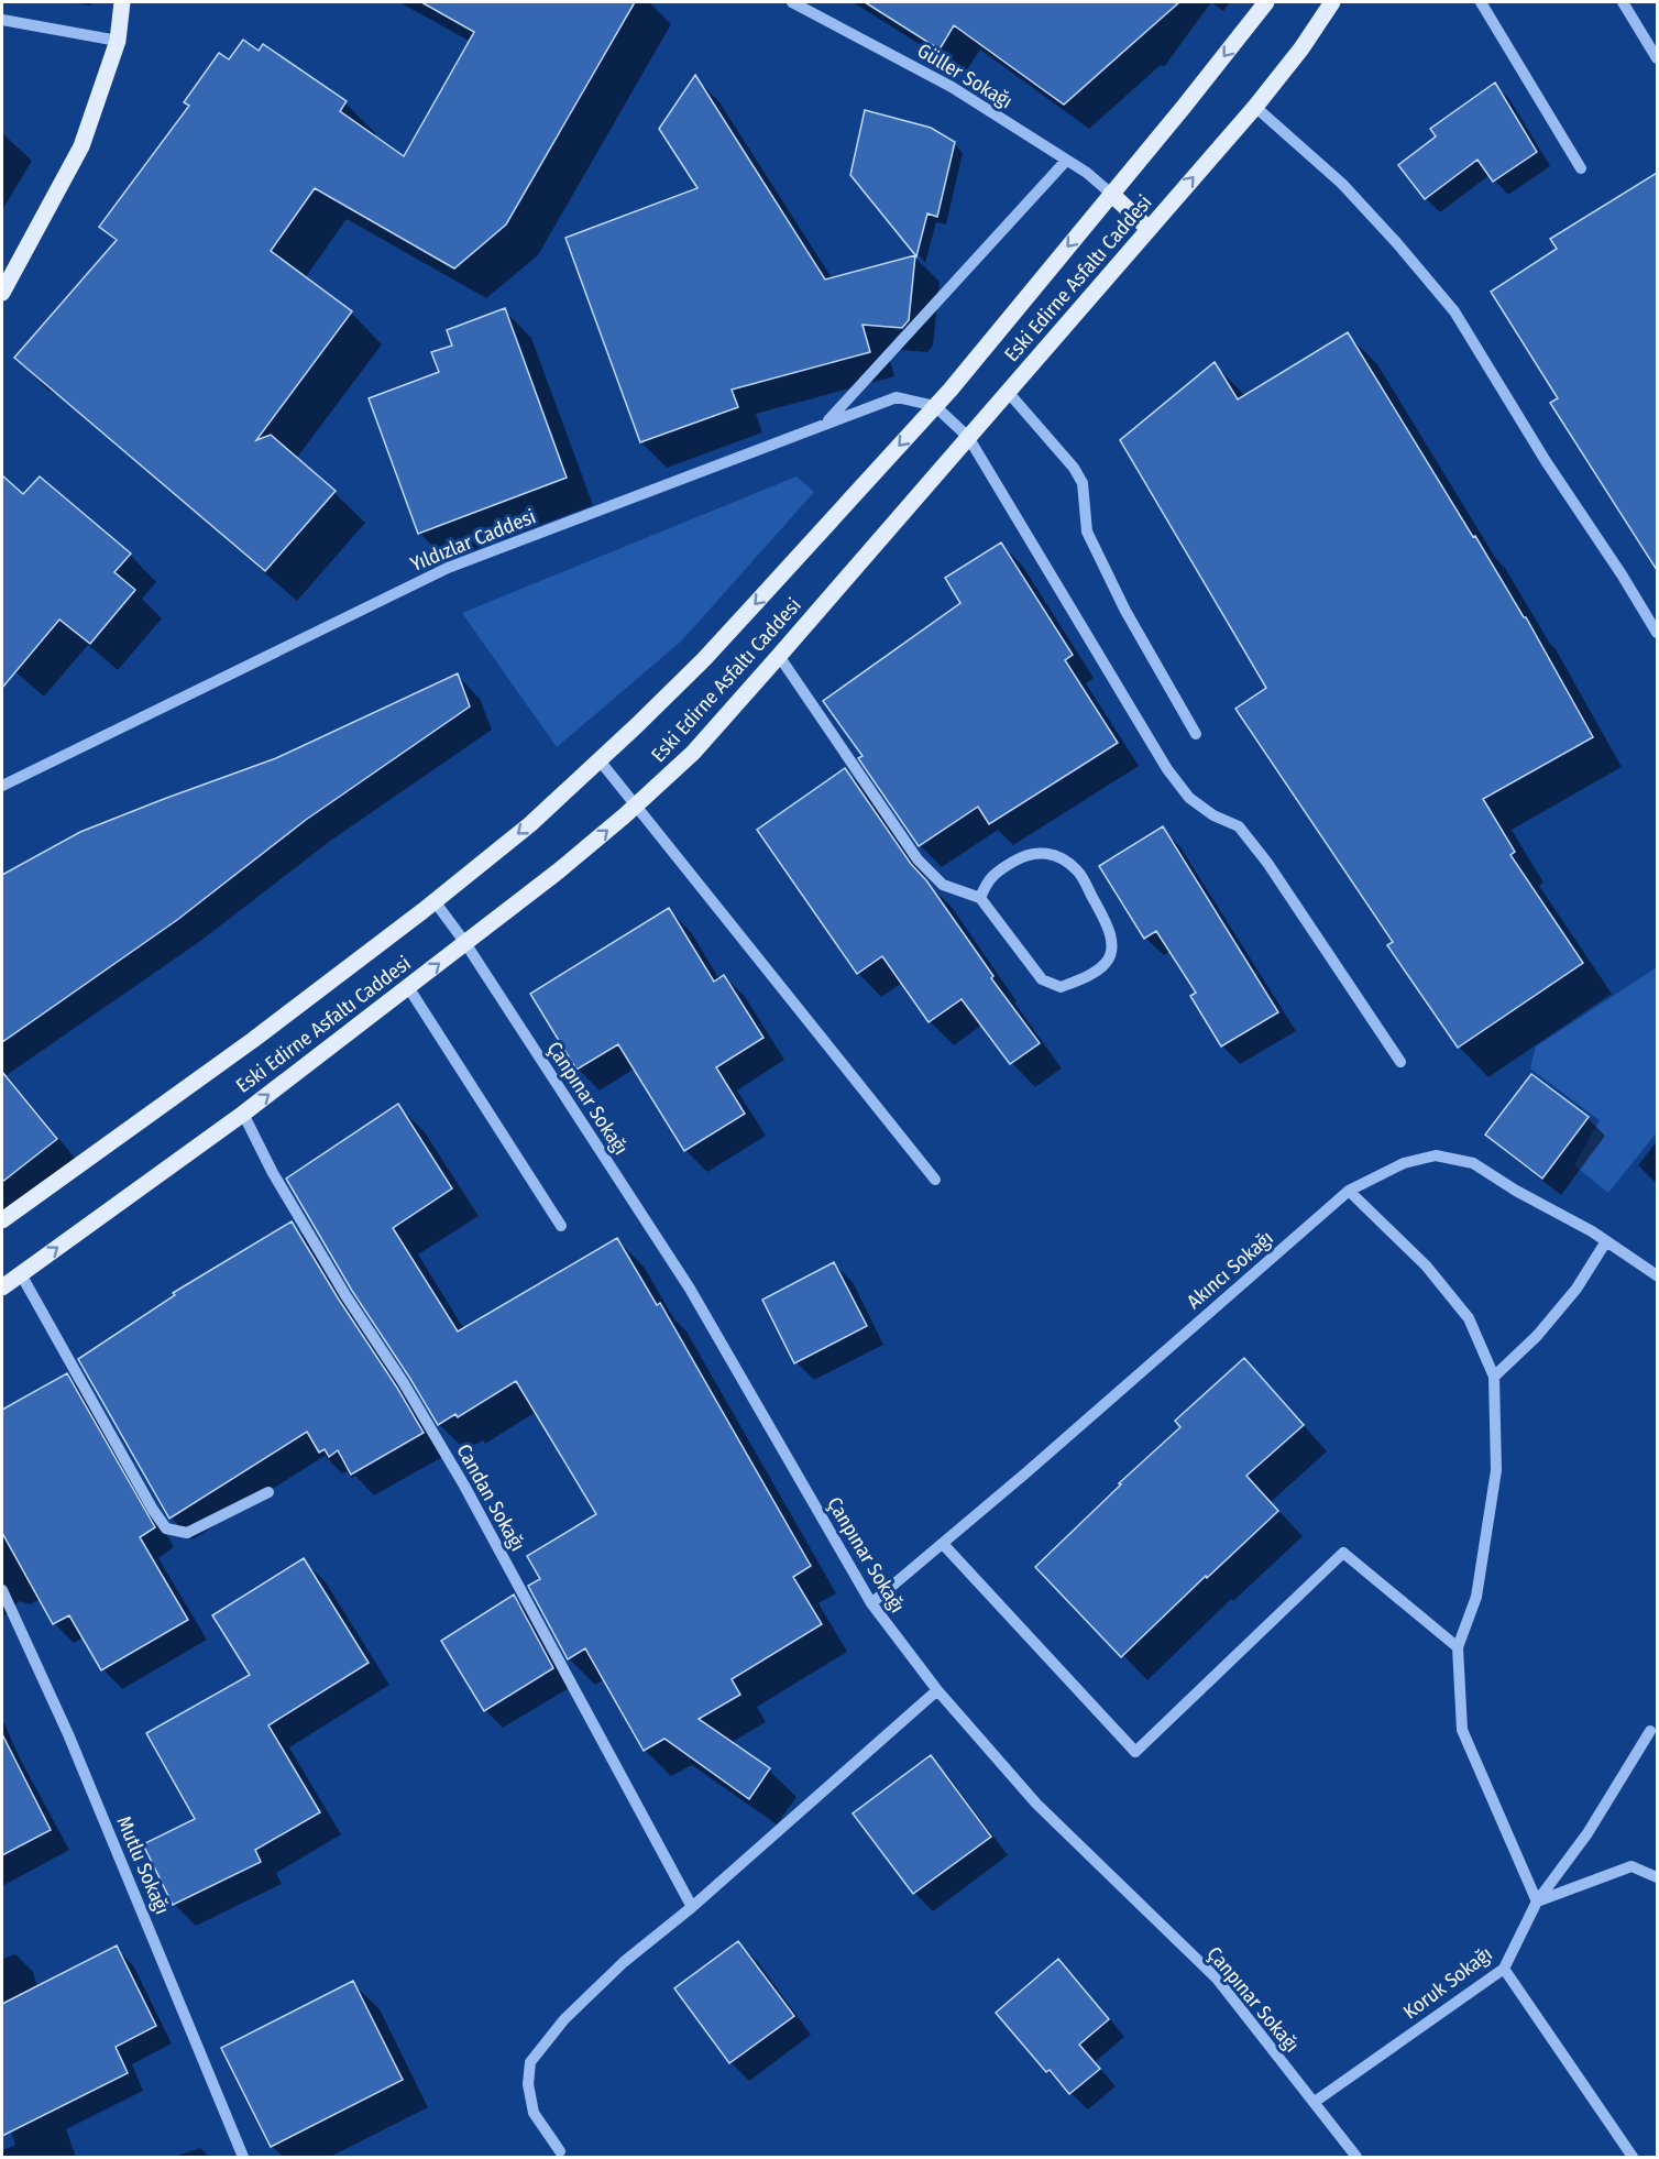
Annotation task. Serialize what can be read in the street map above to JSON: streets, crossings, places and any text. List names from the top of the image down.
{
  "streets": {
    "main road": ["Eski Edirne Asfaltı Caddesi"],
    "street": [
      "Güller Sokağı",
      "Yıldızlar Caddesi",
      "Çanpınar Sokağı",
      "Akıncı Sokağı",
      "Candan Sokağı",
      "Mutlu Sokağı",
      "Koruk Sokağı"
    ]
  },
  "crossings": [
    ["Güller Sokağı", "Eski Edirne Asfaltı Caddesi"],
    ["Eski Edirne Asfaltı Caddesi", "Yıldızlar Caddesi"],
    ["Eski Edirne Asfaltı Caddesi", "Çanpınar Sokağı"],
    ["Eski Edirne Asfaltı Caddesi", "Candan Sokağı"],
    ["Çanpınar Sokağı", "Akıncı Sokağı"],
    ["Çanpınar Sokağı", "Koruk Sokağı"]
  ]
}
